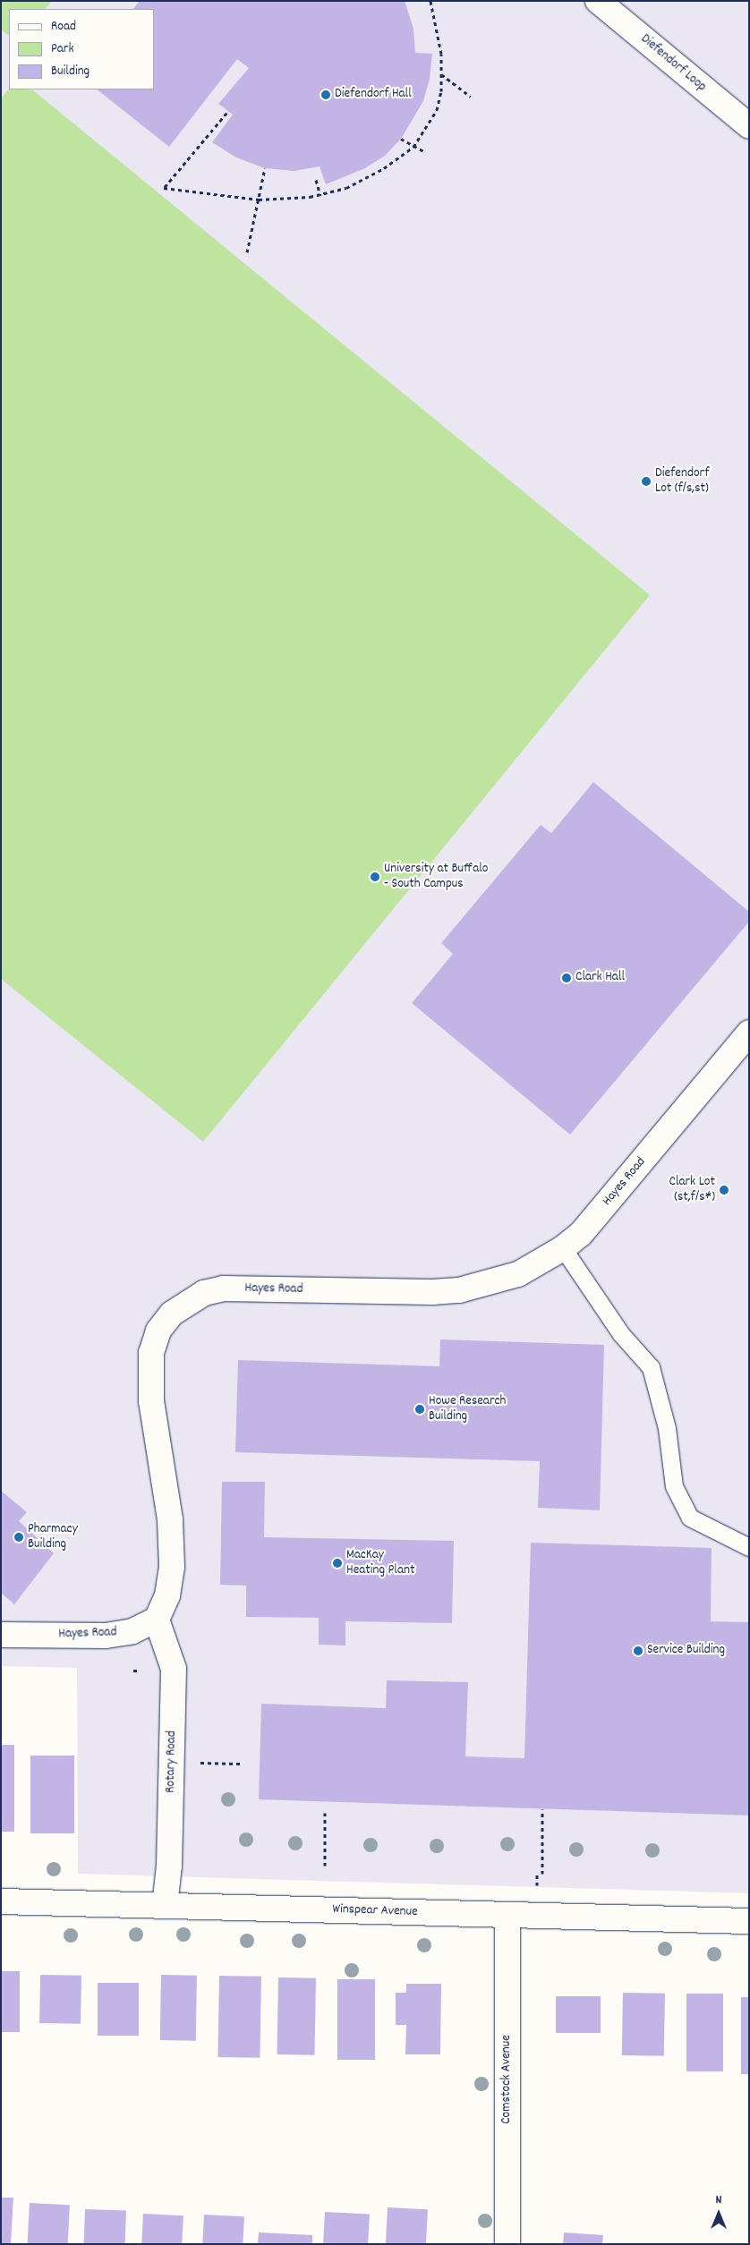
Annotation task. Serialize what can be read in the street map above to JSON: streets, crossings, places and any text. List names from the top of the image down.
{
  "streets": {
    "street": [
      "Diefendorf Loop",
      "Hayes Road",
      "Rotary Road",
      "Winspear Avenue",
      "Comstock Avenue"
    ]
  },
  "crossings": [
    ["Hayes Road", "Rotary Road"],
    ["Rotary Road", "Winspear Avenue"],
    ["Winspear Avenue", "Comstock Avenue"]
  ],
  "places": [
    "Diefendorf Hall",
    "Diefendorf Lot (f/s,st)",
    "University at Buffalo - South Campus",
    "Clark Hall",
    "Clark Lot (st,f/s*)",
    "Howe Research Building",
    "Pharmacy Building",
    "MacKay Heating Plant",
    "Service Building"
  ],
  "legend": ["Road", "Park", "Building"],
  "north": "top"
}
